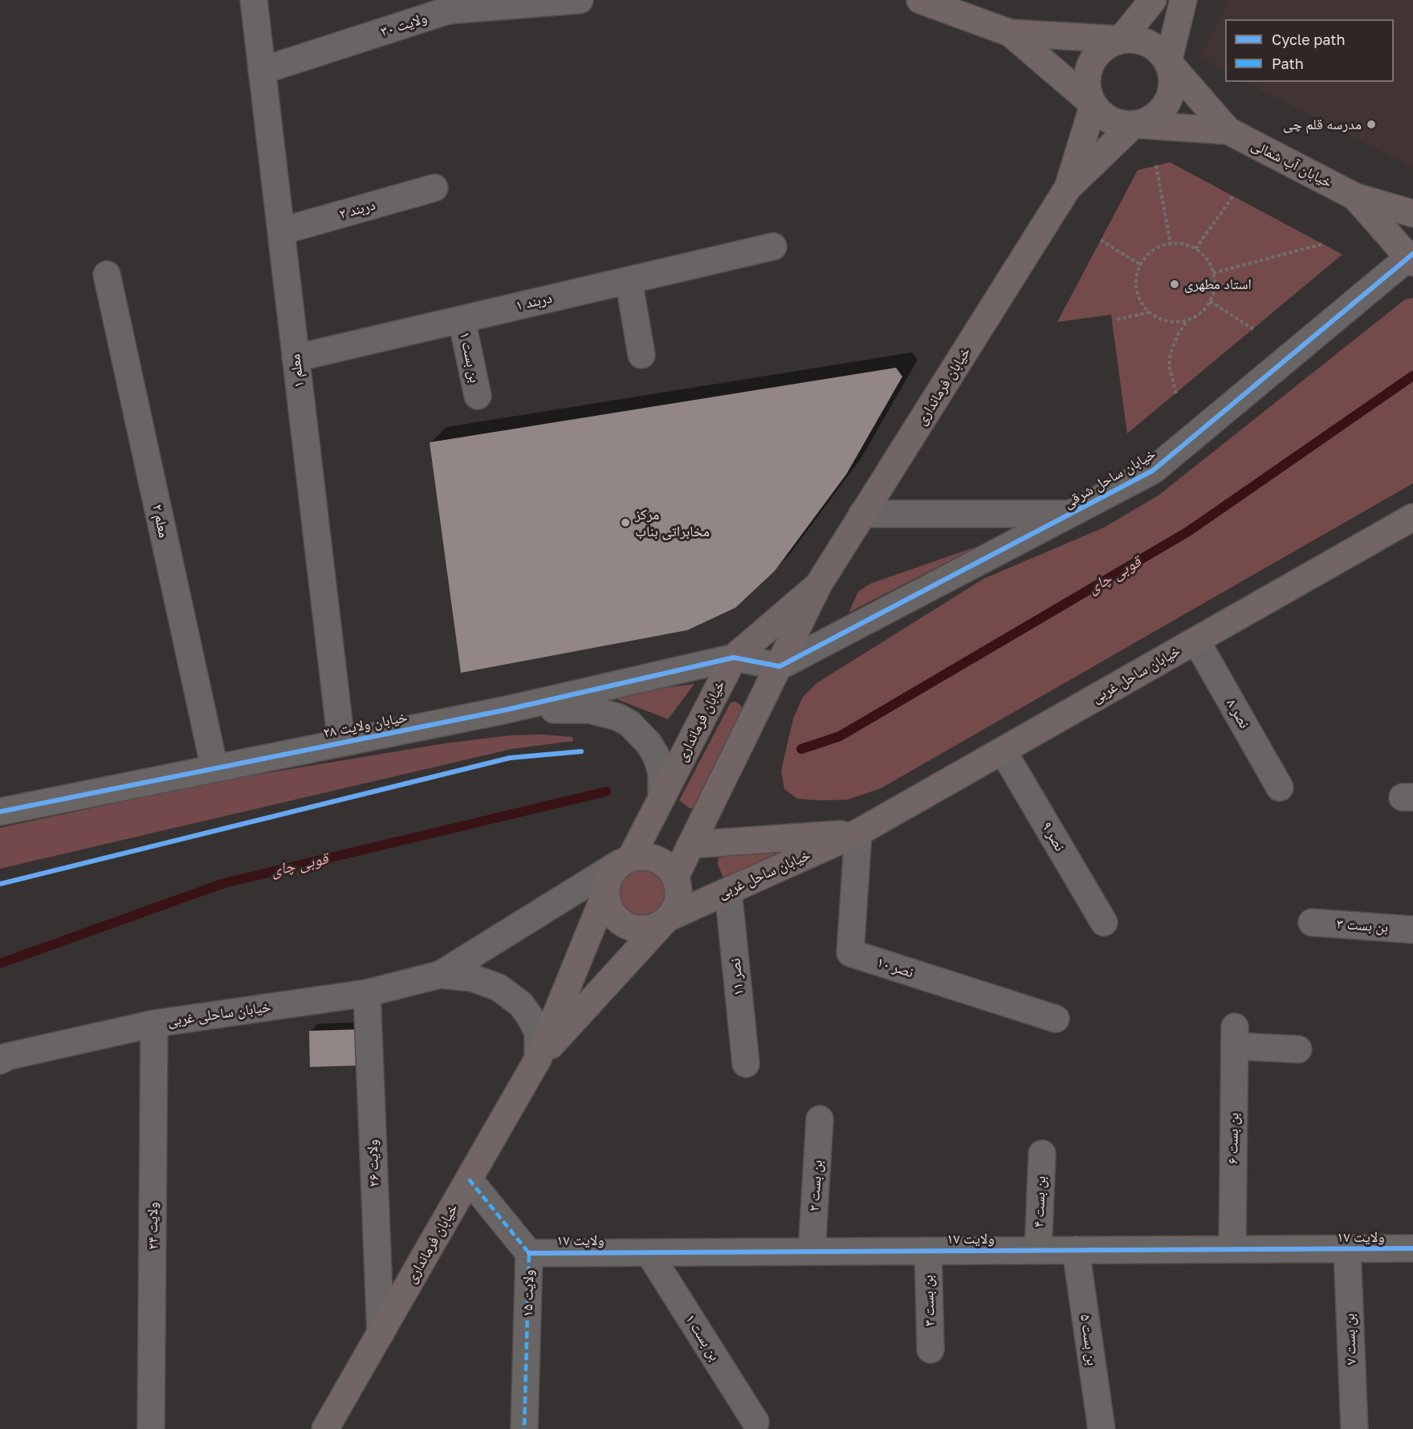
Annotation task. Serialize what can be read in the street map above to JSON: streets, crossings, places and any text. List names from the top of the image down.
{
  "streets": {
    "main road": ["خیابان آب شمالی", "خیابان فرمانداری", "خیابان ساحل غربی"],
    "street": [
      "ولایت ۳۰",
      "دربند ۲",
      "دربند ۱",
      "بن بست ۱",
      "معلم ۱",
      "خیابان ساحل شرقی",
      "معلم ۲",
      "نصر ۸",
      "خیابان ولایت ۲۸",
      "نصر ۹",
      "بن بست ۳",
      "نصر ۱۰",
      "نصر ۱۱",
      "خیابان ساحلی غربی",
      "بن بست ۶",
      "ولایت ۲۶",
      "بن بست ۲",
      "بن بست ۴",
      "ولایت ۲۴",
      "ولایت ۱۷",
      "ولایت ۱۵",
      "بن بست ۷",
      "بن بست ۵"
    ]
  },
  "crossings": [
    ["ولایت ۳۰", "معلم ۱"],
    ["خیابان آب شمالی", "خیابان فرمانداری"],
    ["خیابان آب شمالی", "خیابان ساحل شرقی"],
    ["دربند ۲", "معلم ۱"],
    ["دربند ۱", "بن بست ۱"],
    ["دربند ۱", "معلم ۱"],
    ["بن بست ۱", "ولایت ۱۷"],
    ["معلم ۱", "خیابان ولایت ۲۸"],
    ["خیابان فرمانداری", "خیابان ساحل شرقی"],
    ["خیابان فرمانداری", "خیابان ساحل غربی"],
    ["خیابان فرمانداری", "خیابان ولایت ۲۸"],
    ["خیابان فرمانداری", "خیابان ساحلی غربی"],
    ["خیابان فرمانداری", "ولایت ۲۶"],
    ["خیابان فرمانداری", "ولایت ۱۵"],
    ["معلم ۲", "خیابان ولایت ۲۸"],
    ["خیابان ساحل غربی", "نصر ۸"],
    ["خیابان ساحل غربی", "نصر ۹"],
    ["خیابان ساحل غربی", "نصر ۱۰"],
    ["خیابان ساحل غربی", "نصر ۱۱"],
    ["خیابان ساحل غربی", "خیابان ساحلی غربی"],
    ["بن بست ۳", "ولایت ۱۷"],
    ["خیابان ساحلی غربی", "ولایت ۲۶"],
    ["خیابان ساحلی غربی", "ولایت ۲۴"],
    ["بن بست ۶", "ولایت ۱۷"],
    ["بن بست ۲", "ولایت ۱۷"],
    ["بن بست ۴", "ولایت ۱۷"],
    ["ولایت ۱۷", "ولایت ۱۵"],
    ["ولایت ۱۷", "بن بست ۷"],
    ["ولایت ۱۷", "بن بست ۵"]
  ],
  "water": ["قوبی چای"],
  "places": ["مدرسه قلم چی", "استاد مطهری", "مرکز مخابراتی بناب"],
  "legend": ["Cycle path", "Path"]
}
